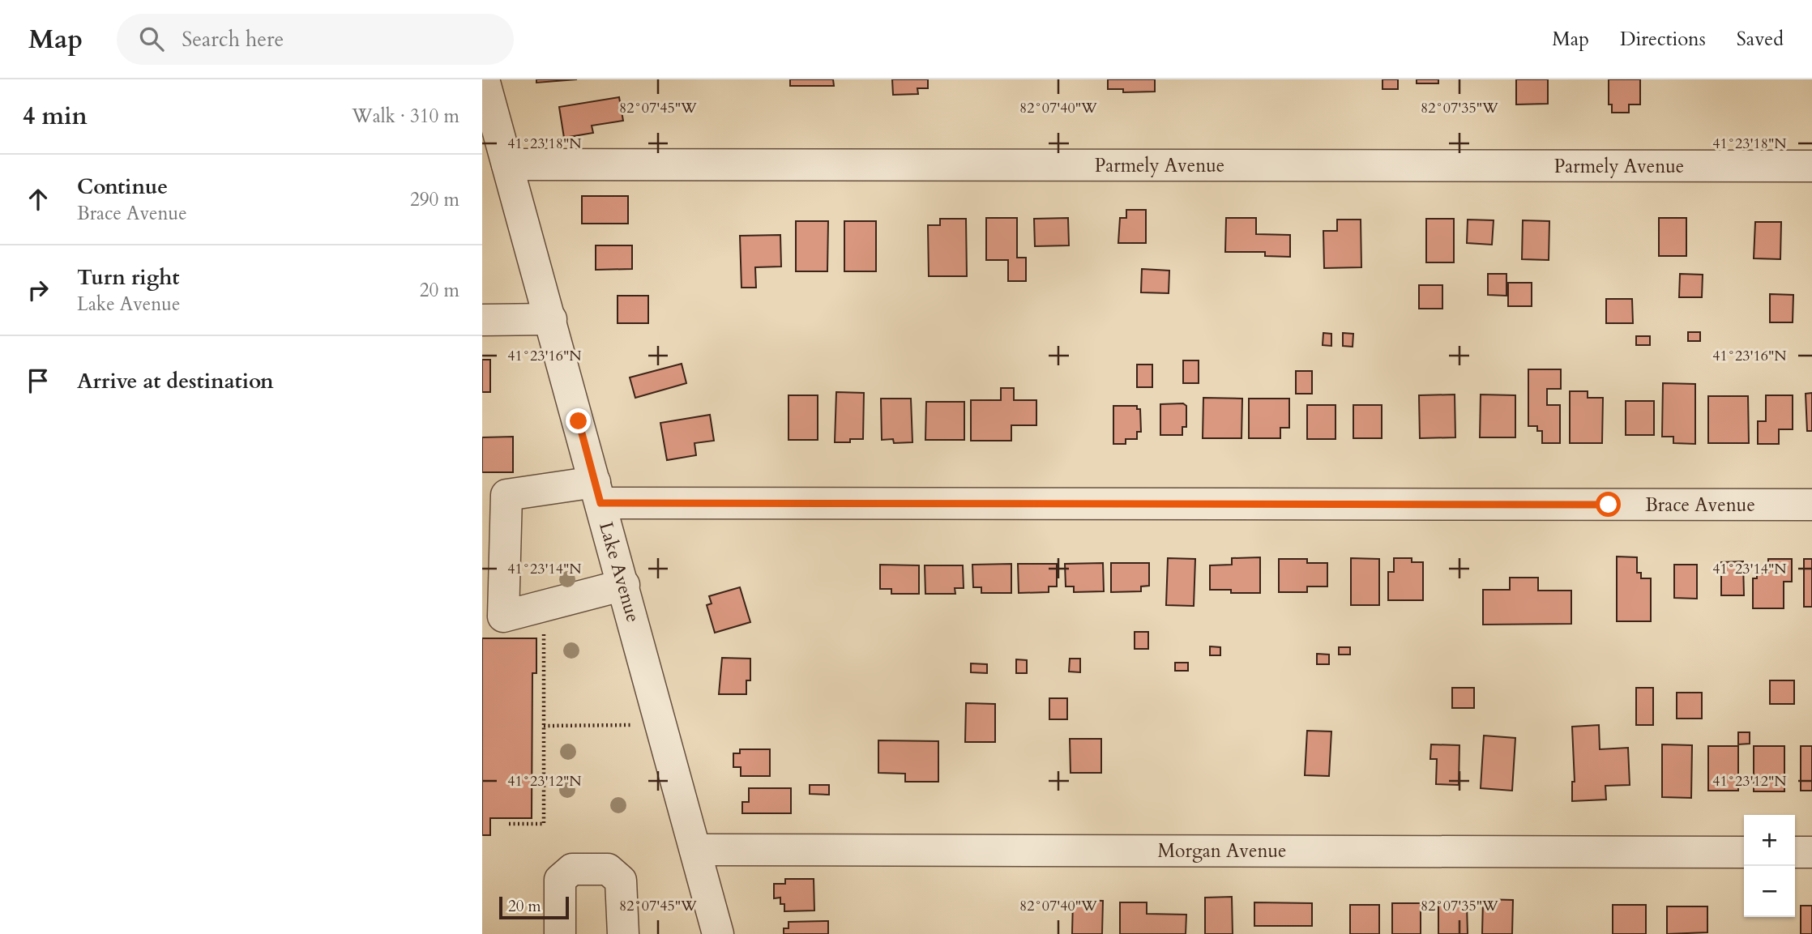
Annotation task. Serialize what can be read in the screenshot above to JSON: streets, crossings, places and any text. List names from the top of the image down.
{
  "streets": {
    "street": [
      "Parmely Avenue",
      "Brace Avenue",
      "Lake Avenue",
      "Morgan Avenue"
    ]
  },
  "crossings": [
    ["Parmely Avenue", "Lake Avenue"],
    ["Brace Avenue", "Lake Avenue"],
    ["Lake Avenue", "Morgan Avenue"]
  ],
  "scale_bar": "20 m",
  "page": {
    "header": "Map",
    "search": "Search here",
    "nav": ["Map", "Directions", "Saved"],
    "heading": ["4 min", "Walk · 310 m"],
    "list": [
      ["Continue", "Brace Avenue", "290 m"],
      ["Turn right", "Lake Avenue", "20 m"],
      "Arrive at destination"
    ],
    "map_buttons": ["+", "−"],
    "scale": "20 m"
  },
  "coordinates": [
    "82°07'45\"W",
    "82°07'40\"W",
    "82°07'35\"W",
    "41°23'18\"N",
    "41°23'16\"N",
    "41°23'14\"N",
    "41°23'12\"N"
  ]
}
